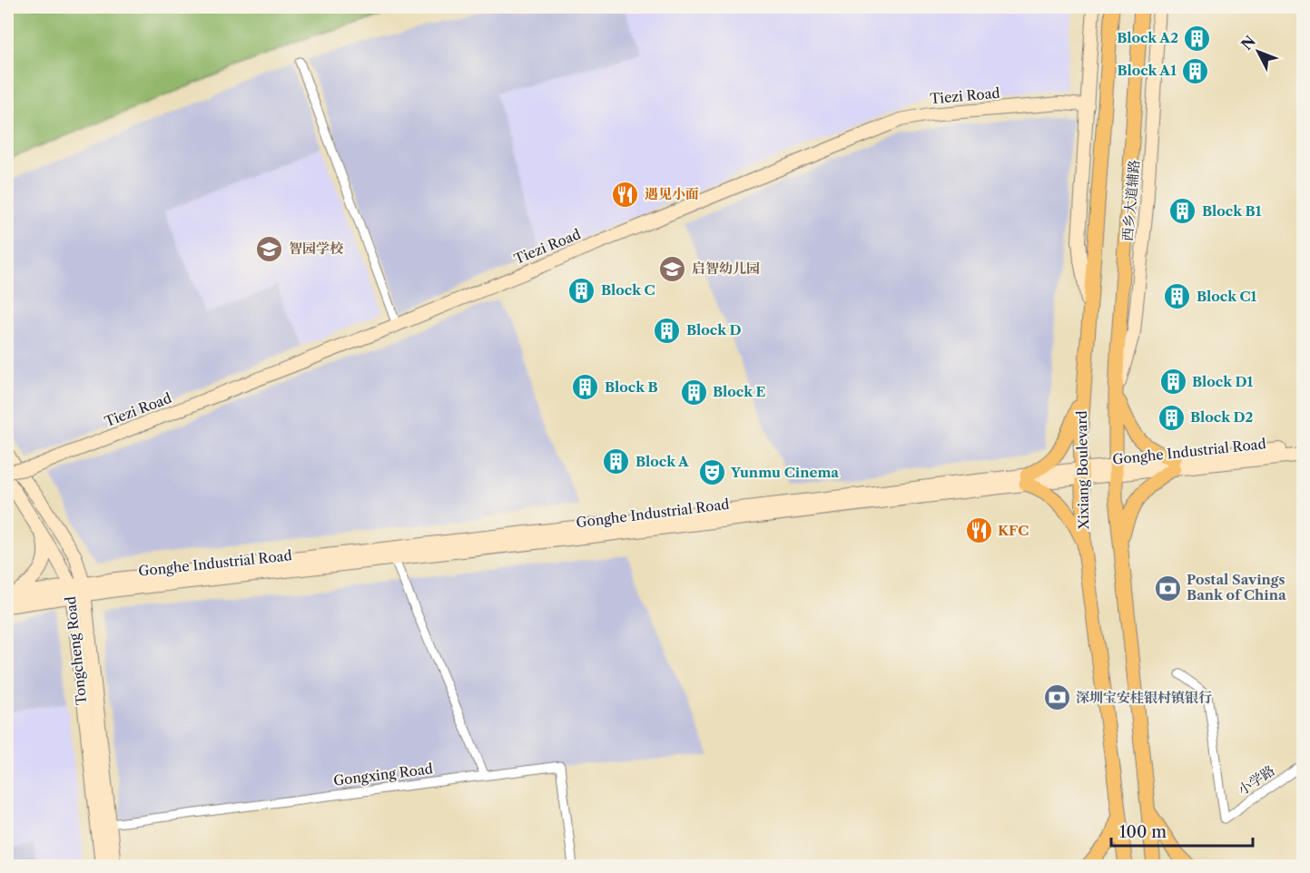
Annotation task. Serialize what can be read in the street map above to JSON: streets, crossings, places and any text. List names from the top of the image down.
{
  "streets": {
    "main road": ["Xixiang Boulevard"],
    "street": [
      "Tiezi Road",
      "西乡大道辅路",
      "Gonghe Industrial Road",
      "Tongcheng Road",
      "Gongxing Road",
      "小学路"
    ]
  },
  "crossings": [
    ["Gonghe Industrial Road", "Xixiang Boulevard"],
    ["Gonghe Industrial Road", "Tongcheng Road"],
    ["Tongcheng Road", "Gongxing Road"]
  ],
  "places": {
    "building": [
      "Block A2",
      "Block A1",
      "Block B1",
      "Block C",
      "Block C1",
      "Block D",
      "Block D1",
      "Block B",
      "Block E",
      "Block D2",
      "Block A"
    ],
    "restaurant": ["遇见小面", "KFC"],
    "school or university": ["智园学校", "启智幼儿园"],
    "theatre": ["Yunmu Cinema"],
    "bank": ["Postal Savings Bank of China", "深圳宝安桂银村镇银行"]
  },
  "scale_bar": "100 m",
  "north": "top left"
}
